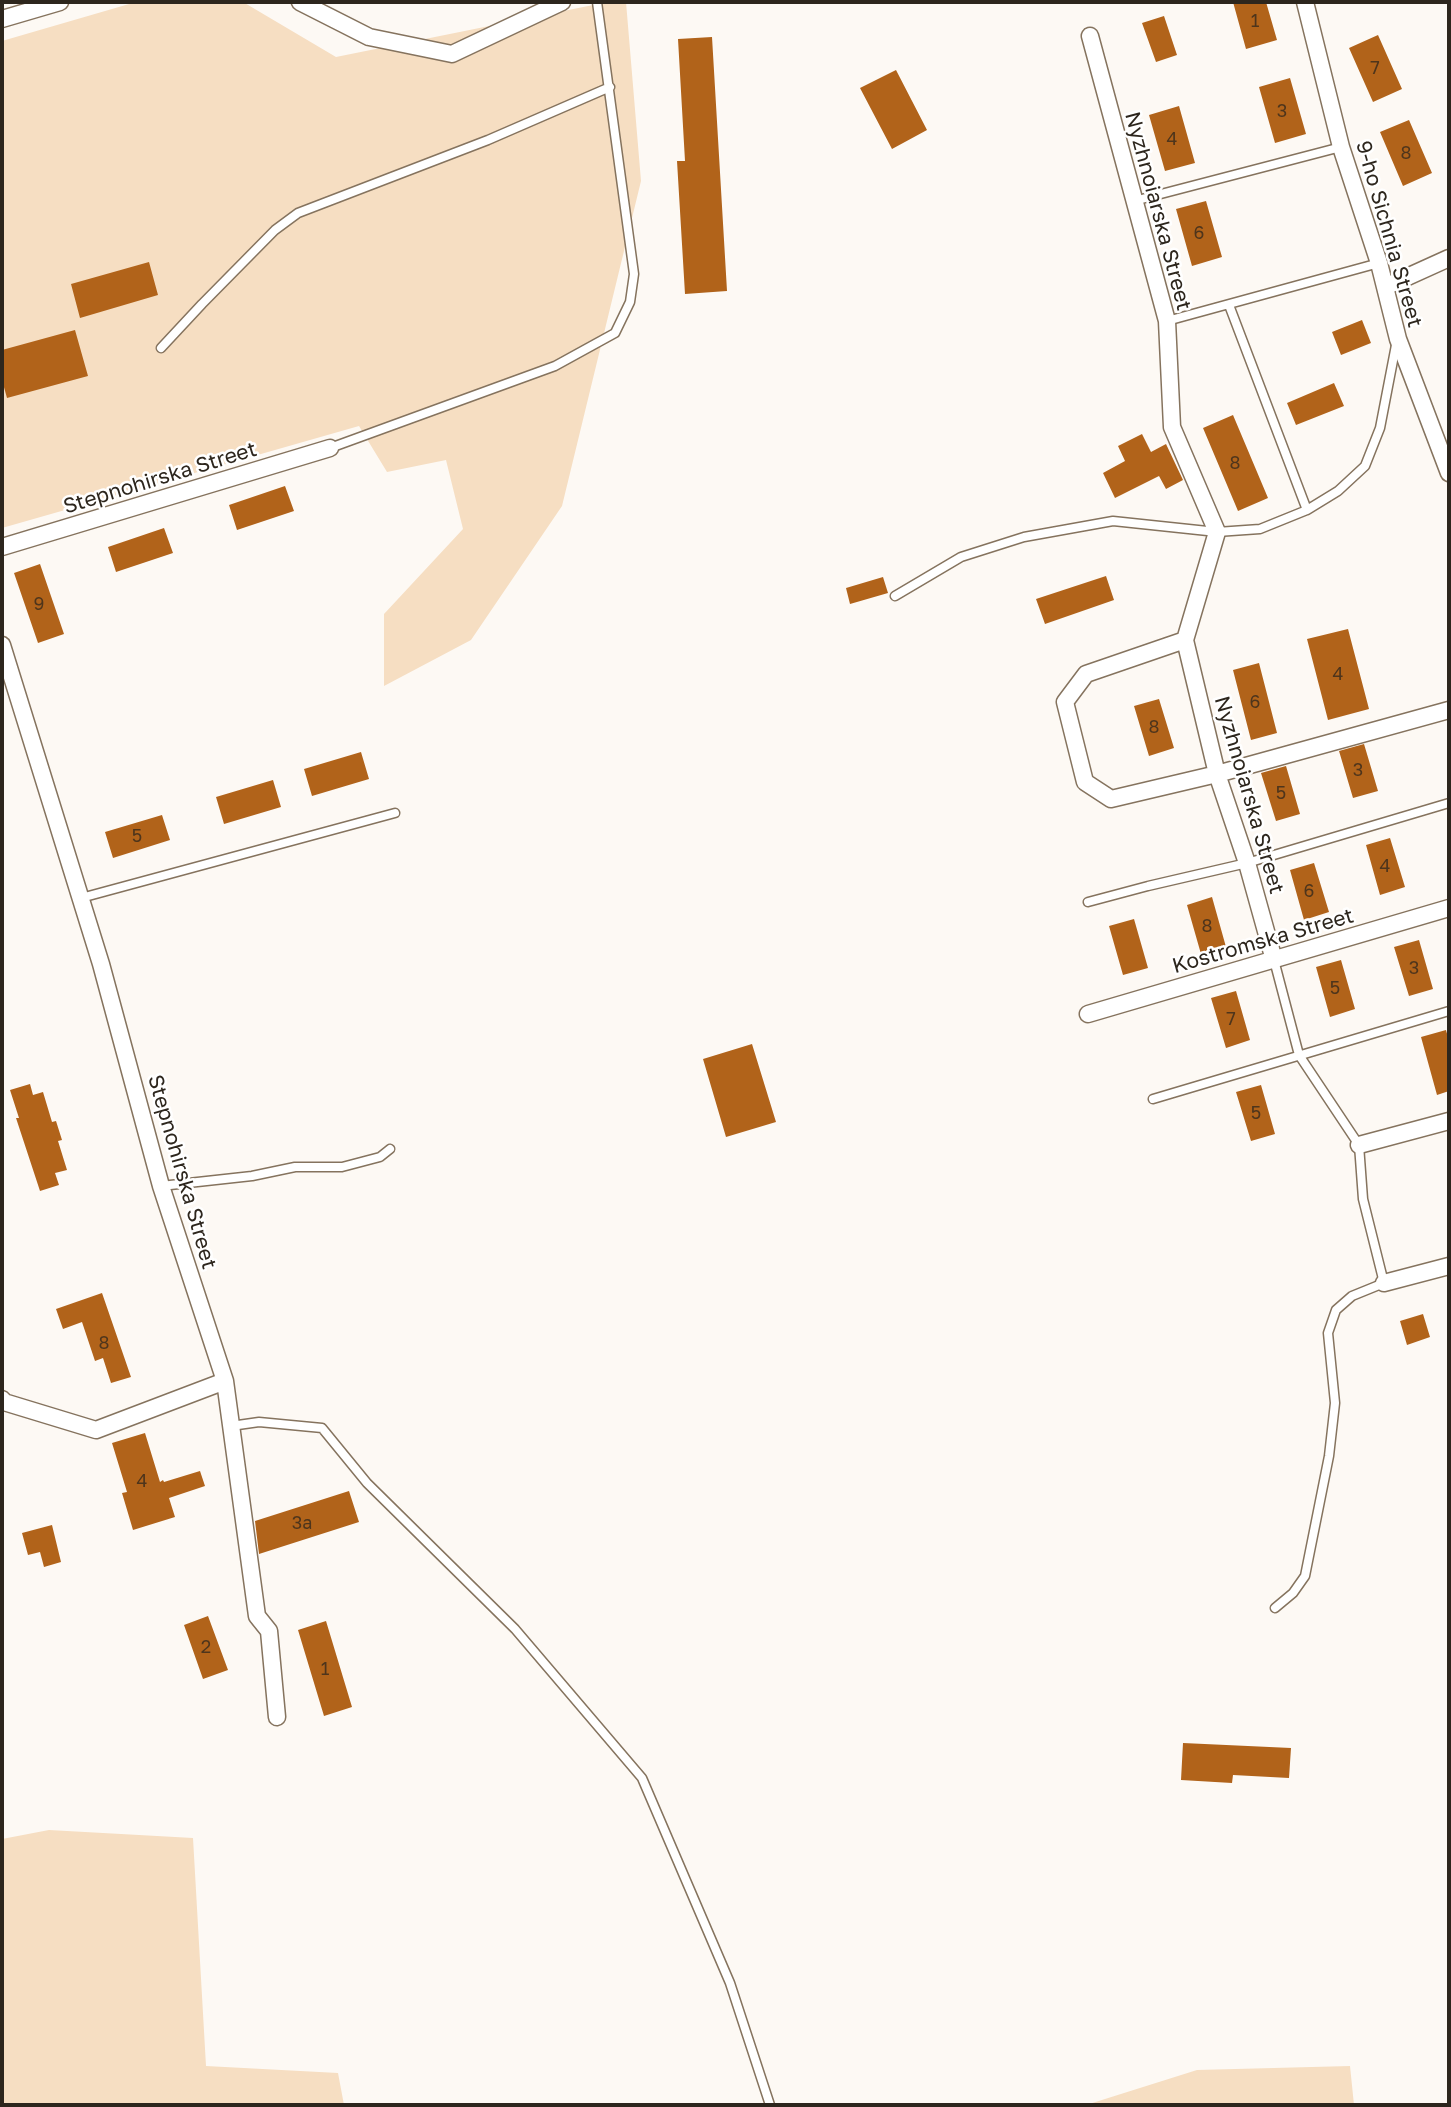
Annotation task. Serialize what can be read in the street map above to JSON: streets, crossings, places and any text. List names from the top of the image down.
{
  "streets": {
    "street": [
      "Nyzhnoiarska Street",
      "9-ho Sichnia Street",
      "Stepnohirska Street",
      "Kostromska Street"
    ]
  },
  "crossings": [
    ["Nyzhnoiarska Street", "Kostromska Street"]
  ],
  "house_numbers": [
    "1",
    "7",
    "3",
    "4",
    "8",
    "6",
    "8",
    "9",
    "4",
    "6",
    "8",
    "3",
    "5",
    "5",
    "4",
    "6",
    "8",
    "3",
    "5",
    "7",
    "5",
    "8",
    "4",
    "3а",
    "2",
    "1"
  ]
}
